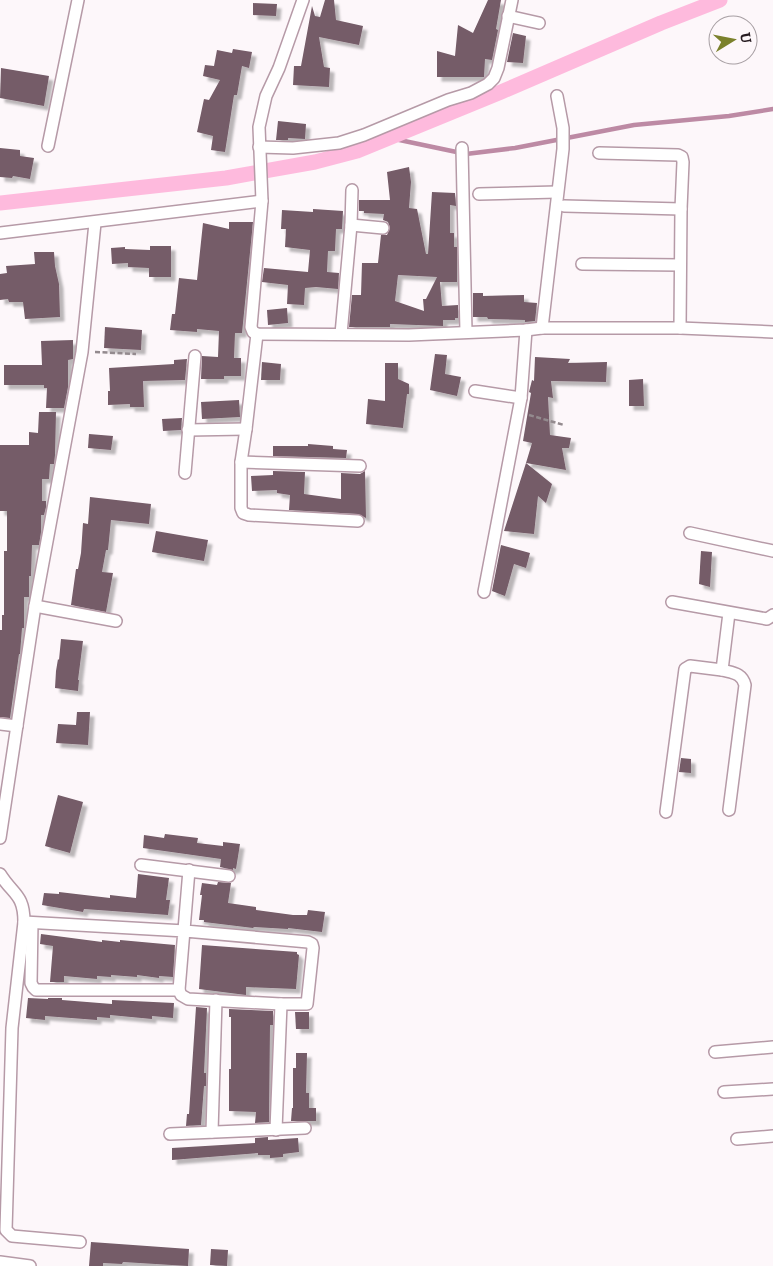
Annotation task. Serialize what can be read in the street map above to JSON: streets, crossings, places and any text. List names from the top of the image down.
{
  "north": "right"
}
